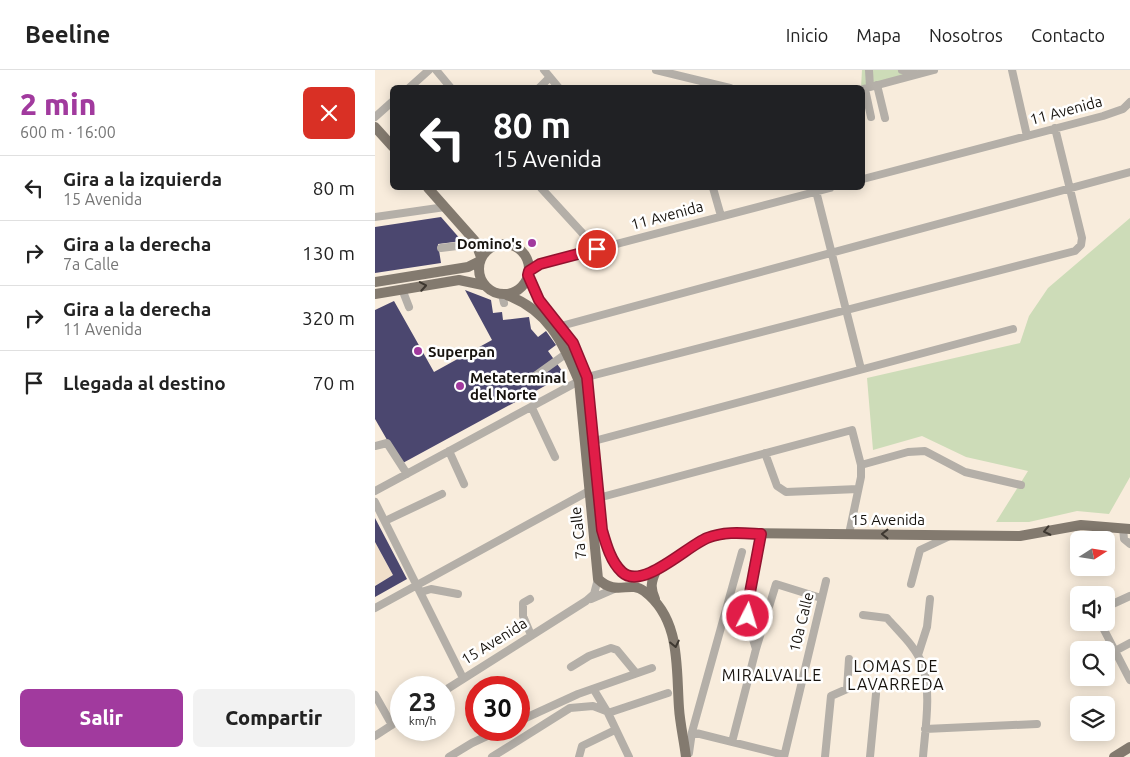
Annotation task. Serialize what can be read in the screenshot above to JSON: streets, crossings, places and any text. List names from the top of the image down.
{
  "streets": {
    "main road": ["15 Avenida", "7a Calle"],
    "street": ["11 Avenida", "10a Calle"]
  },
  "crossings": [
    ["11 Avenida", "7a Calle"]
  ],
  "one_way": ["15 Avenida"],
  "districts": ["LOMAS DE LAVARREDA", "MIRALVALLE"],
  "places": ["Domino's", "Superpan", "Metaterminal del Norte"],
  "north": "right",
  "page": {
    "header": "Beeline",
    "nav": [
      "Inicio",
      "Mapa",
      "Nosotros",
      "Contacto"
    ],
    "heading": ["2 min", "600 m · 16:00"],
    "turn": ["80 m", "15 Avenida"],
    "list": [
      {
        "name": "Gira a la izquierda",
        "note": "15 Avenida",
        "value": "80 m"
      },
      {
        "name": "Gira a la derecha",
        "note": "7a Calle",
        "value": "130 m"
      },
      {
        "name": "Gira a la derecha",
        "note": "11 Avenida",
        "value": "320 m"
      },
      {
        "name": "Llegada al destino",
        "value": "70 m"
      }
    ],
    "speed": "23 km/h",
    "limit": "30",
    "buttons": ["Salir", "Compartir"]
  }
}
